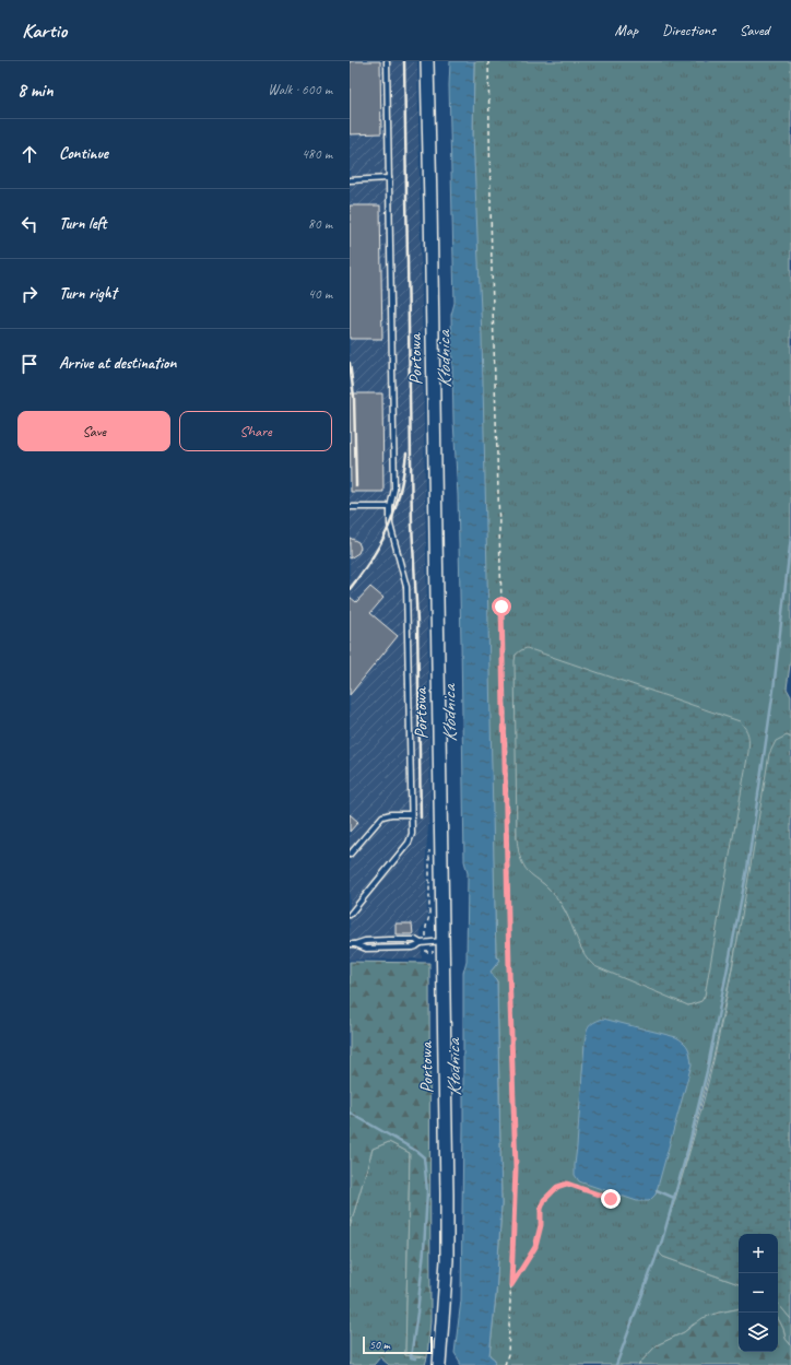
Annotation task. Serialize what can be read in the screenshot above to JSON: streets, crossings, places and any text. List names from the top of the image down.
{
  "streets": {
    "street": ["Portowa"]
  },
  "water": ["Kłodnica"],
  "scale_bar": "50 m",
  "page": {
    "header": "Kartio",
    "nav": ["Map", "Directions", "Saved"],
    "heading": ["8 min", "Walk · 600 m"],
    "list": [
      ["Continue", "480 m"],
      ["Turn left", "80 m"],
      ["Turn right", "40 m"],
      "Arrive at destination"
    ],
    "buttons": ["Save", "Share"],
    "map_buttons": ["+", "−"],
    "scale": "50 m"
  }
}
